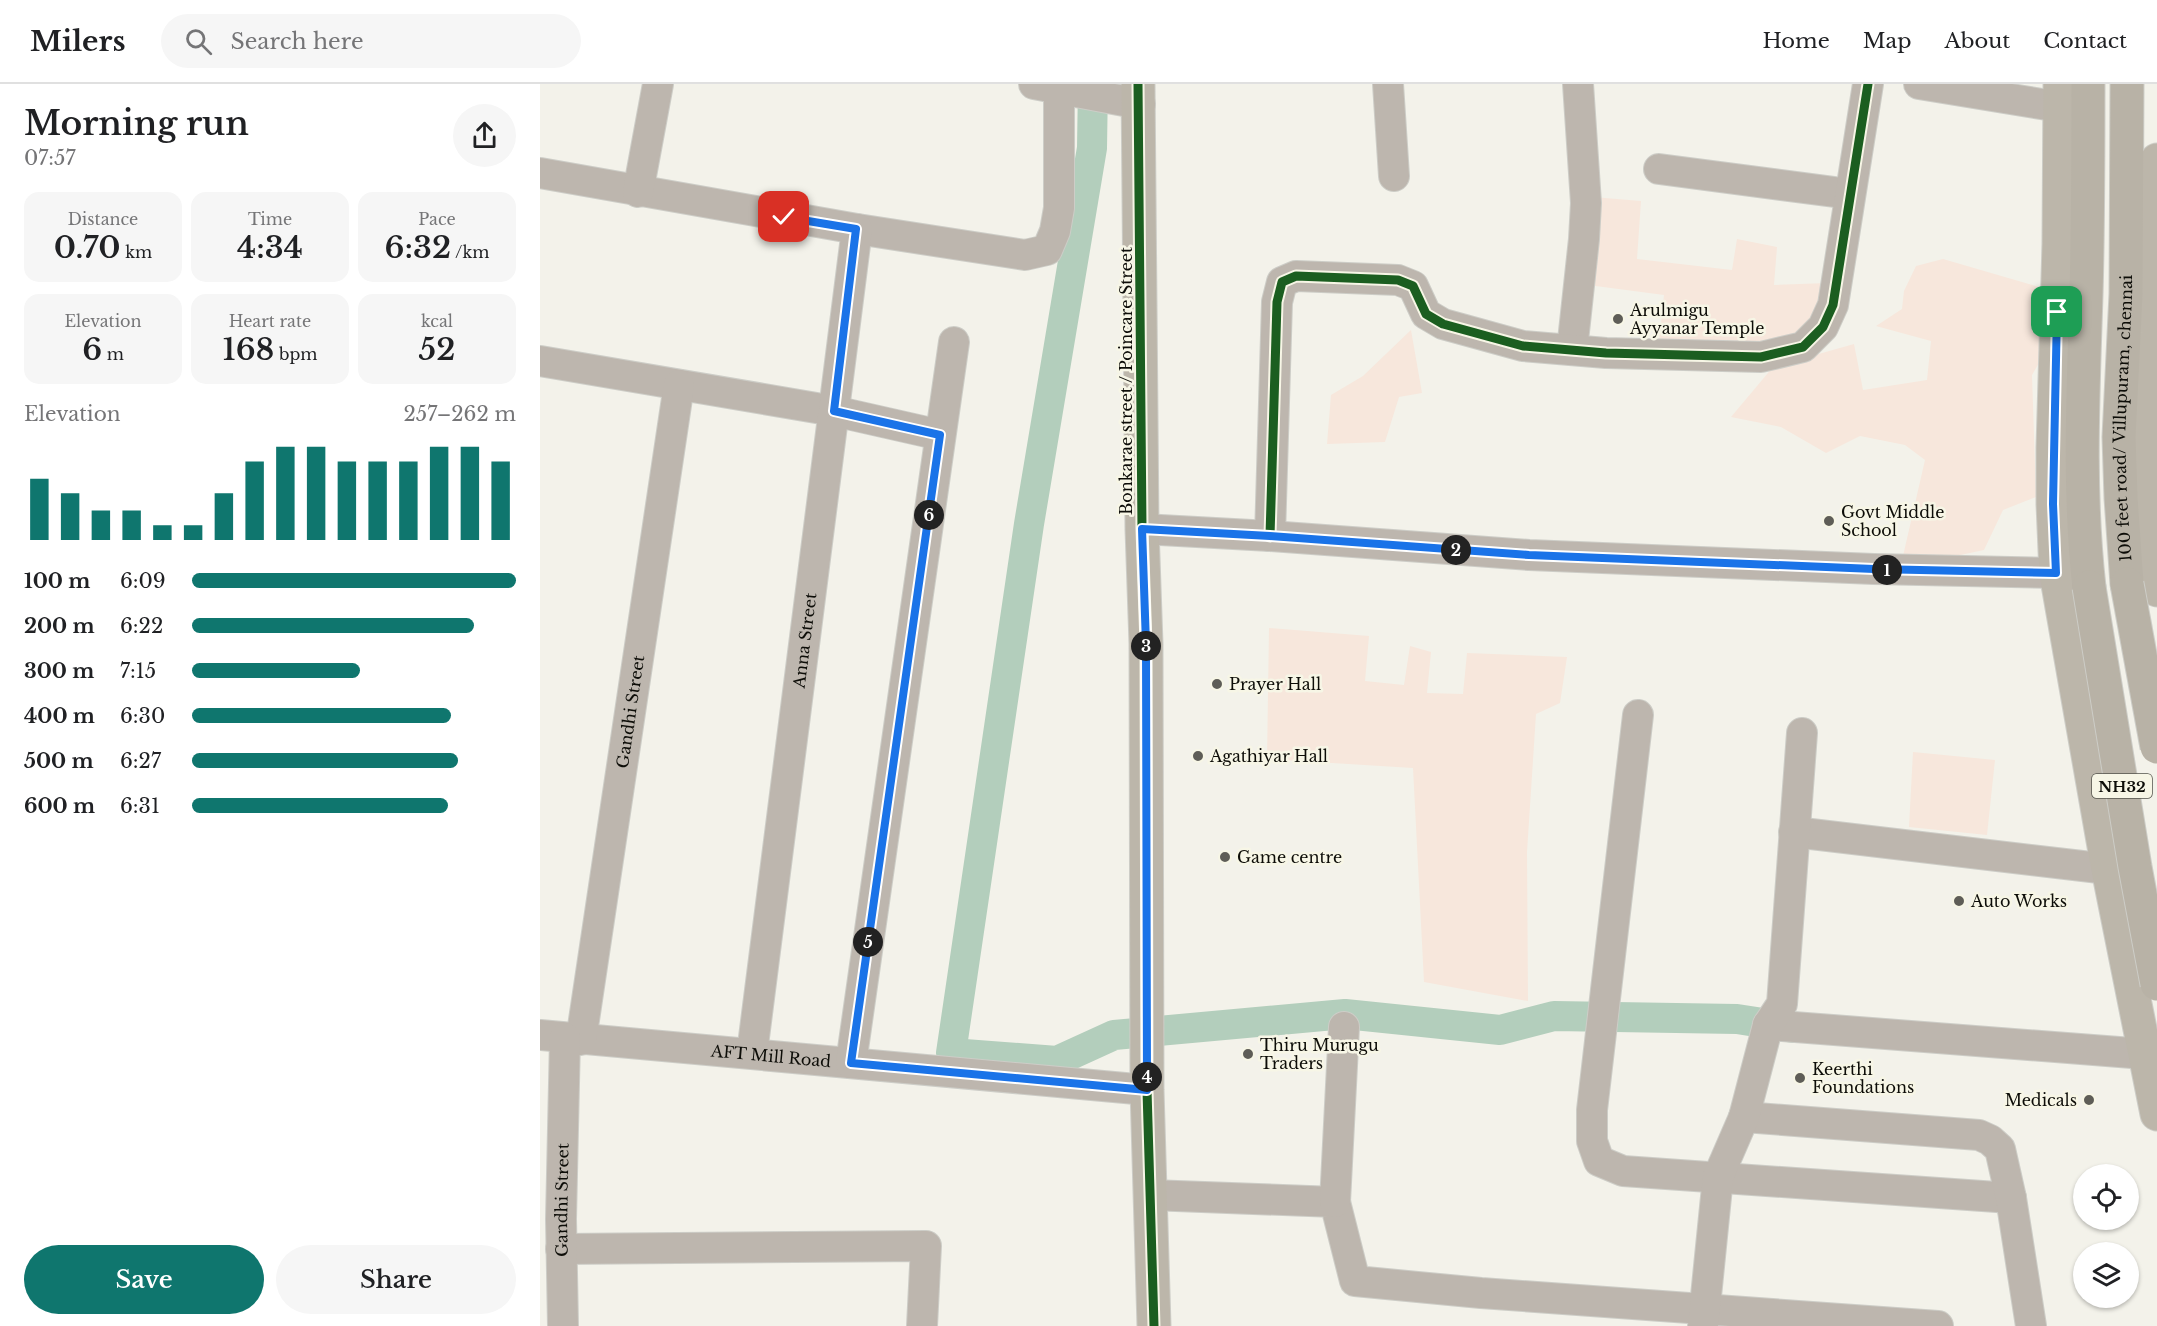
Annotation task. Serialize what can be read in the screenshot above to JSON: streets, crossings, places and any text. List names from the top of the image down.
{
  "streets": {
    "highway": ["100 feet road/ Villupuram, chennai", "NH32"],
    "street": [
      "Bonkarae street / Poincare Street",
      "Anna Street",
      "Gandhi Street",
      "AFT Mill Road"
    ]
  },
  "crossings": [
    ["Bonkarae street / Poincare Street", "AFT Mill Road"],
    ["Anna Street", "AFT Mill Road"],
    ["Gandhi Street", "AFT Mill Road"]
  ],
  "places": [
    "Arulmigu Ayyanar Temple",
    "Govt Middle School",
    "Prayer Hall",
    "Agathiyar Hall",
    "Game centre",
    "Auto Works",
    "Thiru Murugu Traders",
    "Keerthi Foundations",
    "Medicals"
  ],
  "page": {
    "header": "Milers",
    "search": "Search here",
    "nav": [
      "Home",
      "Map",
      "About",
      "Contact"
    ],
    "heading": ["Morning run", "07:57"],
    "stats": [
      ["Distance", "0.70 km"],
      ["Time", "4:34"],
      ["Pace", "6:32 /km"],
      ["Elevation", "6 m"],
      ["Heart rate", "168 bpm"],
      ["kcal", "52"]
    ],
    "chart": ["Elevation", "257–262 m"],
    "pins": [
      "6",
      "2",
      "1",
      "3",
      "5",
      "4"
    ],
    "list": [
      {
        "name": "100 m",
        "note": "6:09"
      },
      {
        "name": "200 m",
        "note": "6:22"
      },
      {
        "name": "300 m",
        "note": "7:15"
      },
      {
        "name": "400 m",
        "note": "6:30"
      },
      {
        "name": "500 m",
        "note": "6:27"
      },
      {
        "name": "600 m",
        "note": "6:31"
      }
    ],
    "buttons": ["Save", "Share"]
  }
}
